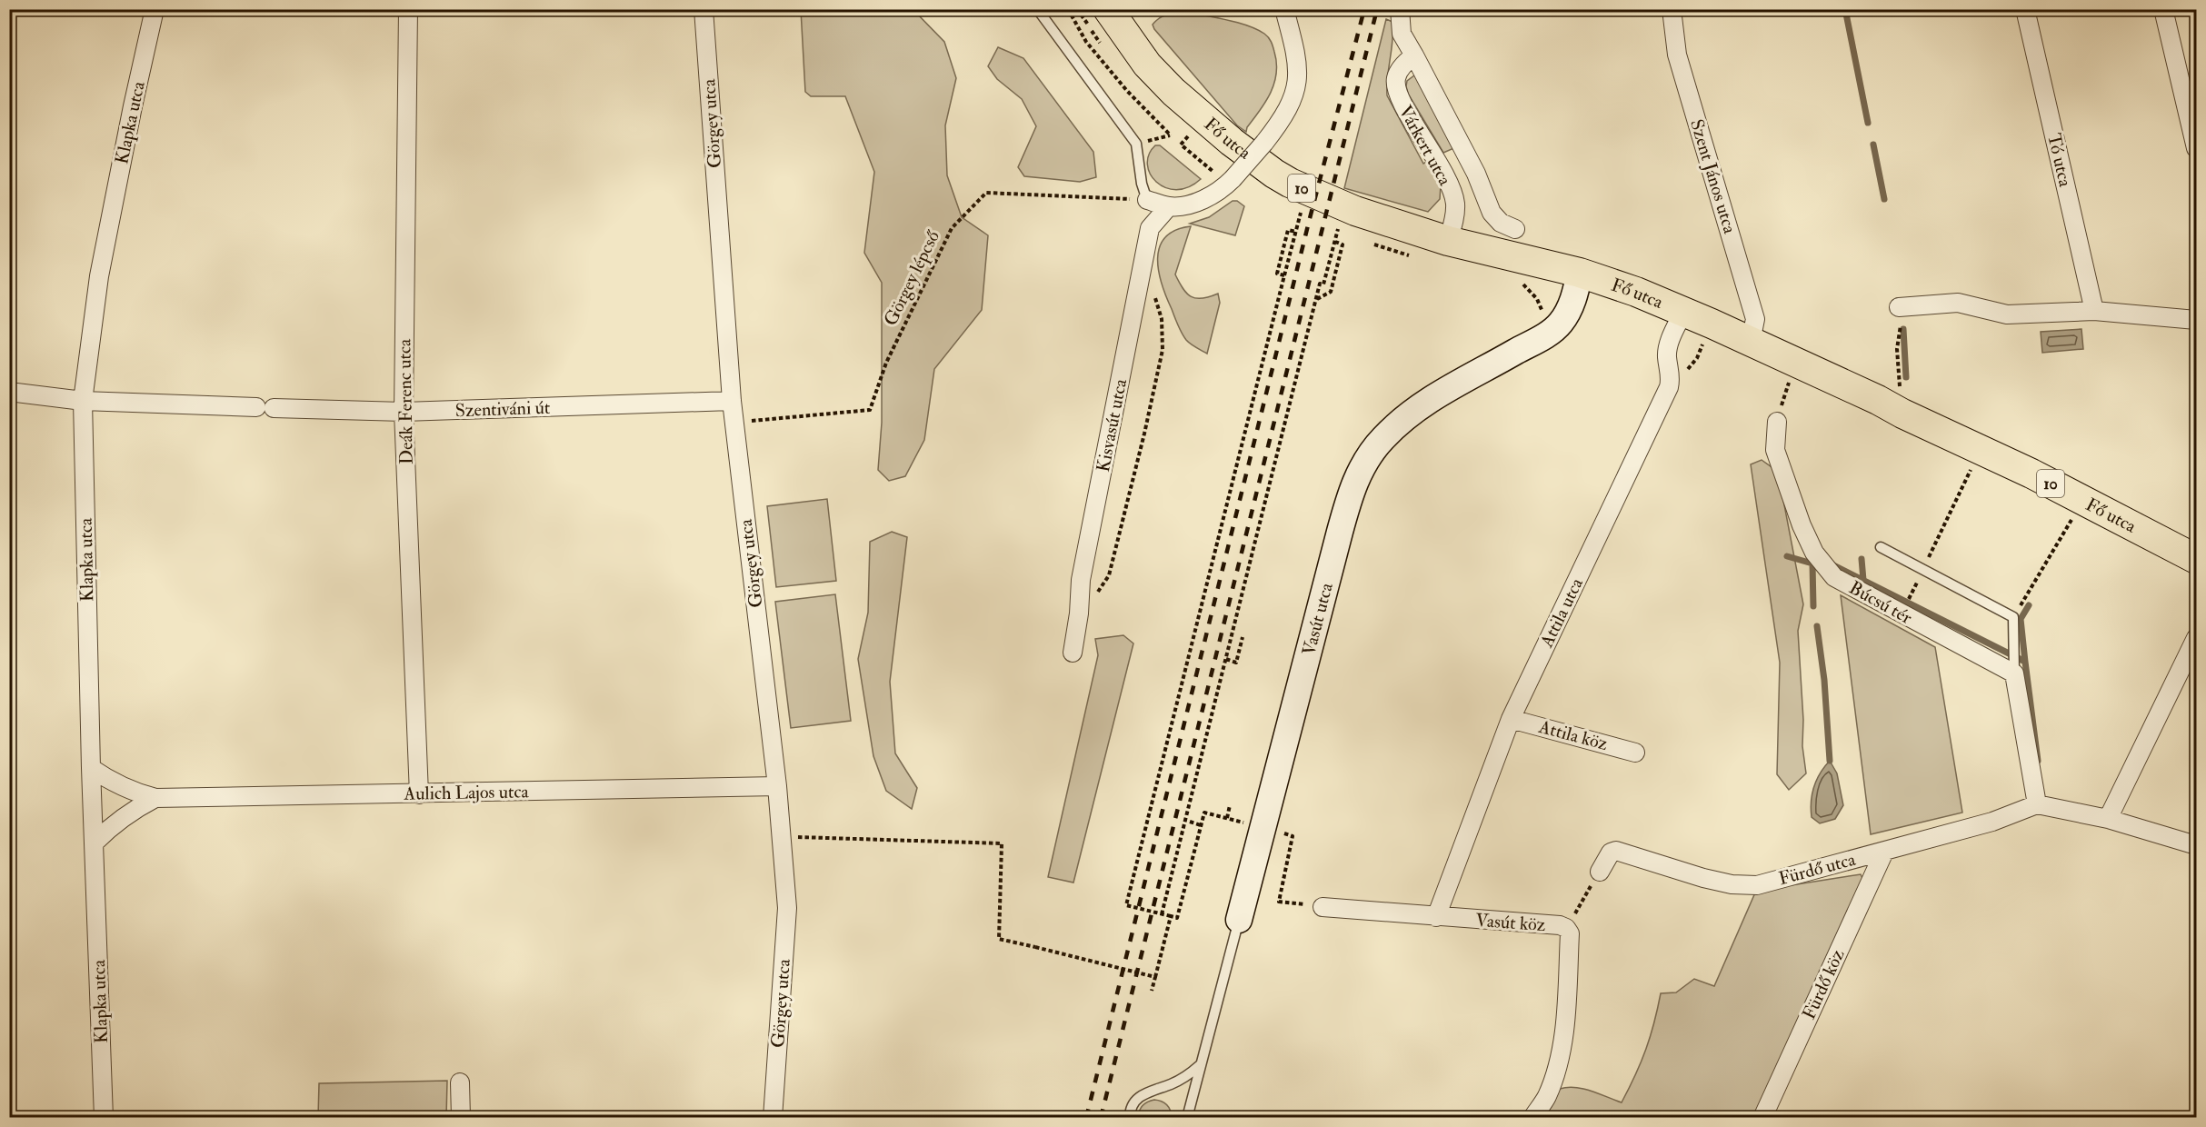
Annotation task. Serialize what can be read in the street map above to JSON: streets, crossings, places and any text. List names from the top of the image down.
{
  "streets": {
    "main road": ["Fő utca", "10"],
    "street": [
      "Klapka utca",
      "Görgey utca",
      "Várkert utca",
      "Tó utca",
      "Szent János utca",
      "Deák Ferenc utca",
      "Szentiváni út",
      "Kisvasút utca",
      "Búcsú tér",
      "Attila utca",
      "Vasút utca",
      "Attila köz",
      "Aulich Lajos utca",
      "Fürdő utca",
      "Vasút köz",
      "Fürdő köz"
    ],
    "path": ["Görgey lépcső"]
  },
  "crossings": [
    ["Klapka utca", "Szentiváni út"],
    ["Klapka utca", "Aulich Lajos utca"],
    ["Görgey utca", "Görgey lépcső"],
    ["Görgey utca", "Szentiváni út"],
    ["Görgey utca", "Aulich Lajos utca"],
    ["Fő utca", "Várkert utca"],
    ["Fő utca", "Szent János utca"],
    ["Fő utca", "Attila utca"],
    ["Fő utca", "Vasút utca"],
    ["Deák Ferenc utca", "Szentiváni út"],
    ["Deák Ferenc utca", "Aulich Lajos utca"],
    ["Attila utca", "Attila köz"],
    ["Attila utca", "Vasút köz"],
    ["Fürdő utca", "Fürdő köz"]
  ]
}
